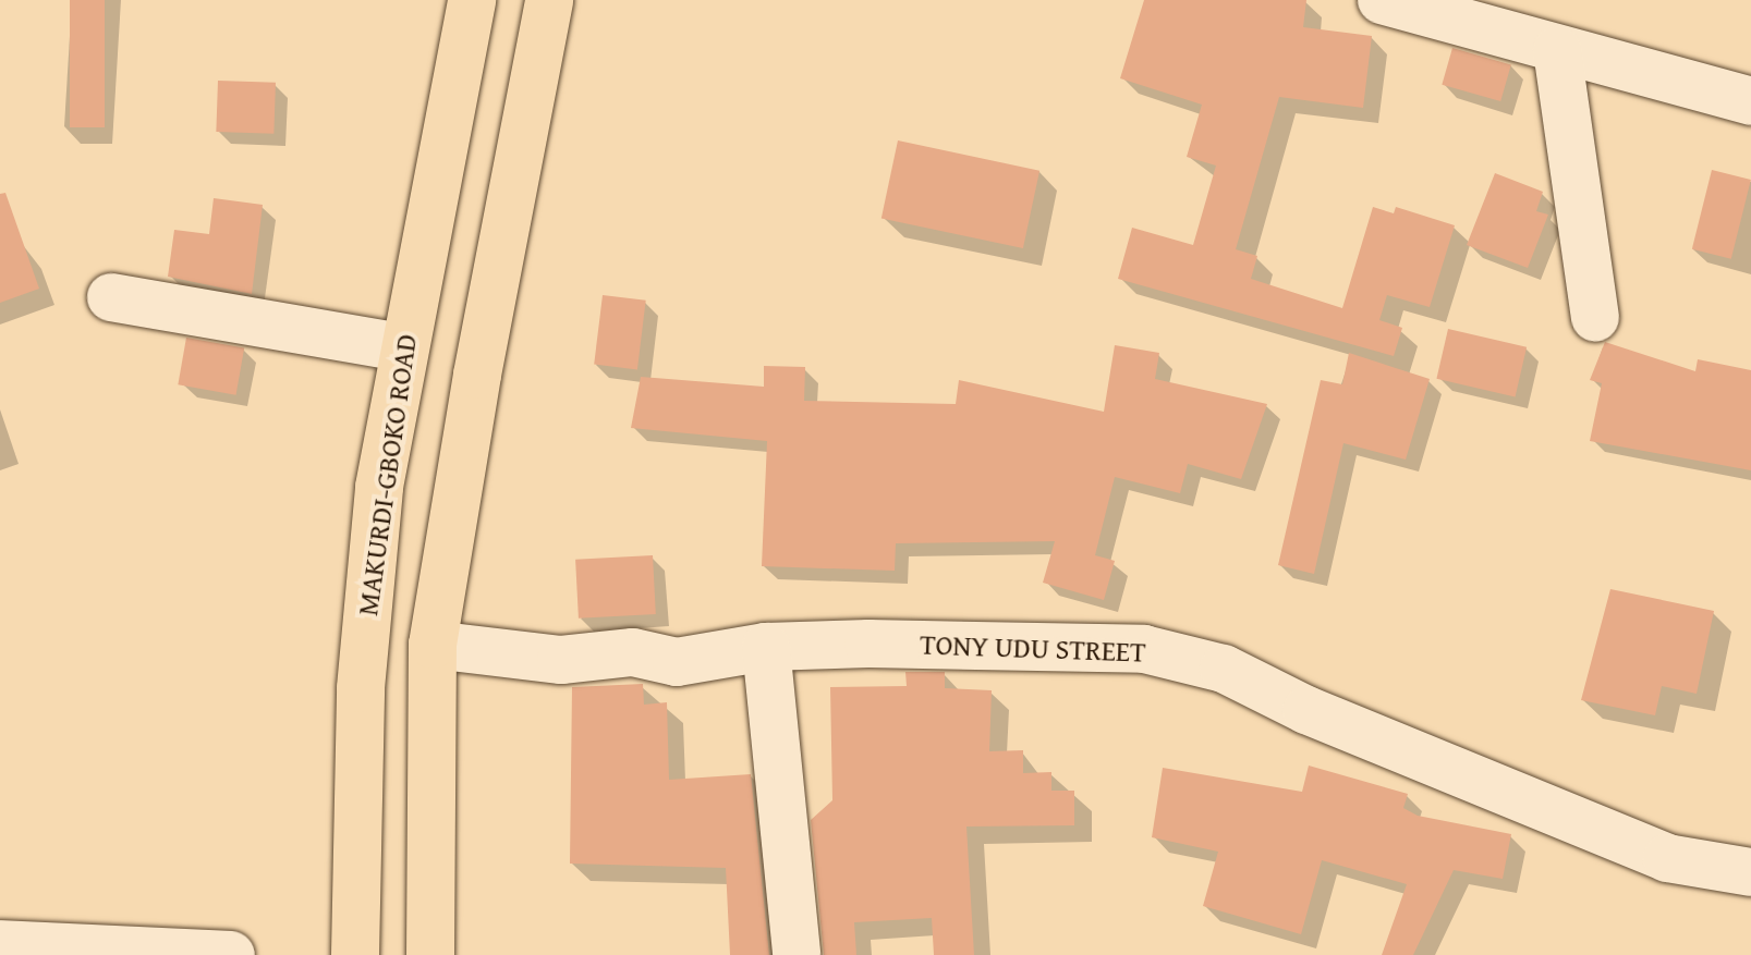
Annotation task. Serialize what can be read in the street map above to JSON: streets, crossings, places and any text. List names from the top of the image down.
{
  "streets": {
    "main road": ["MAKURDI-GBOKO ROAD"],
    "street": ["TONY UDU STREET"]
  }
}
